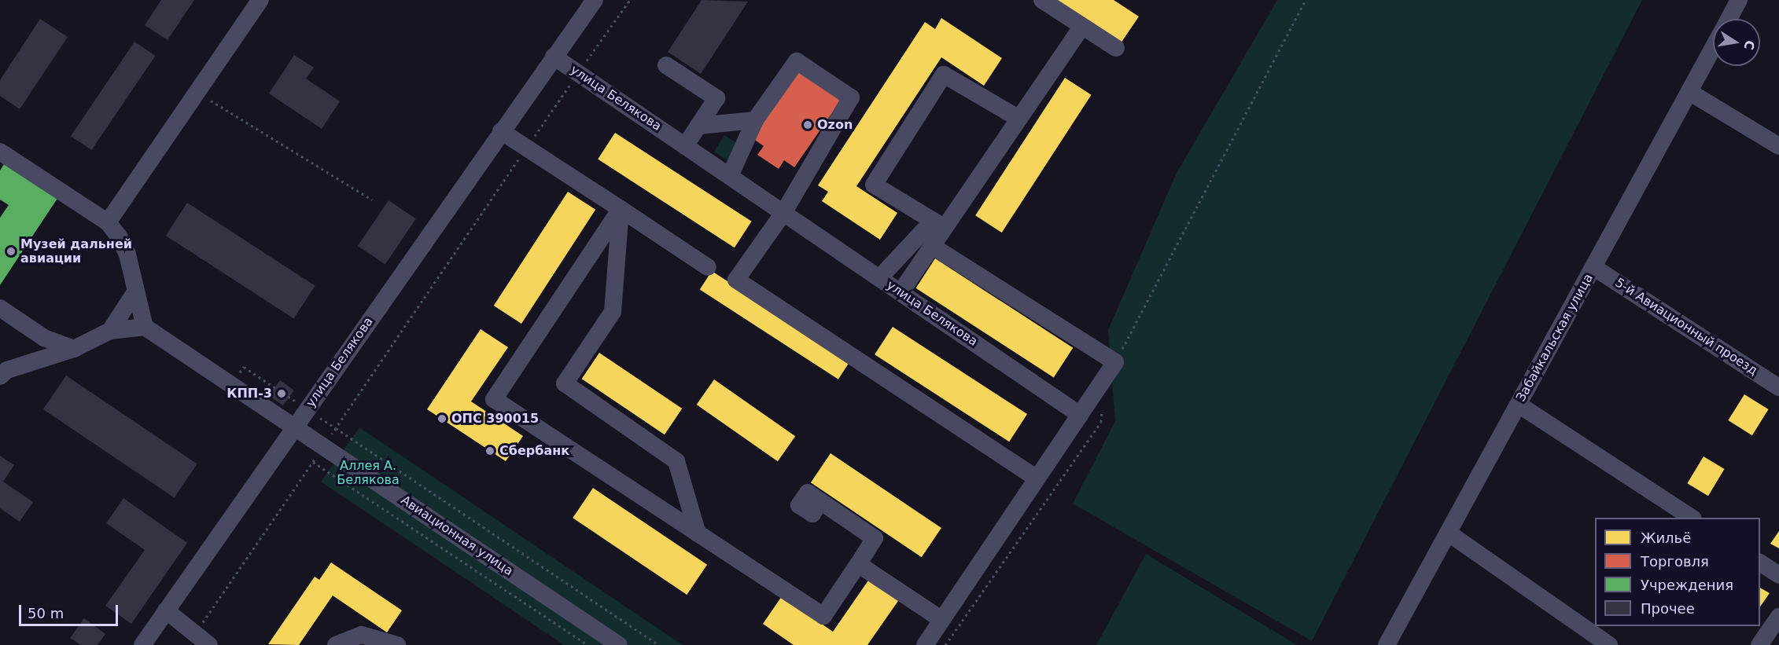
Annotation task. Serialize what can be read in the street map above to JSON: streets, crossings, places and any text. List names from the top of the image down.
{
  "streets": {
    "street": [
      "улица Белякова",
      "5-й Авиационный проезд",
      "Забайкальская улица",
      "Авиационная улица"
    ]
  },
  "crossings": [
    ["улица Белякова", "Авиационная улица"],
    ["5-й Авиационный проезд", "Забайкальская улица"]
  ],
  "parks": ["Аллея А. Белякова"],
  "places": [
    "Ozon",
    "Музей дальней авиации",
    "КПП-3",
    "ОПС 390015",
    "Сбербанк"
  ],
  "legend": [
    "Жильё",
    "Торговля",
    "Учреждения",
    "Прочее"
  ],
  "scale_bar": "50 m",
  "north": "right"
}
